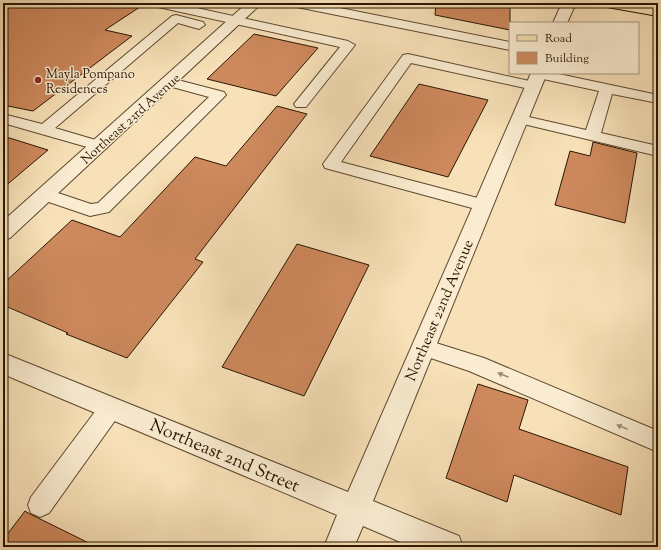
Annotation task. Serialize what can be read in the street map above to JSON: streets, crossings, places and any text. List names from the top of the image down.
{
  "streets": {
    "street": ["Northeast 23rd Avenue", "Northeast 22nd Avenue", "Northeast 2nd Street"]
  },
  "crossings": [
    ["Northeast 22nd Avenue", "Northeast 2nd Street"]
  ],
  "places": ["Mayla Pompano Residences"],
  "legend": ["Road", "Building"]
}
